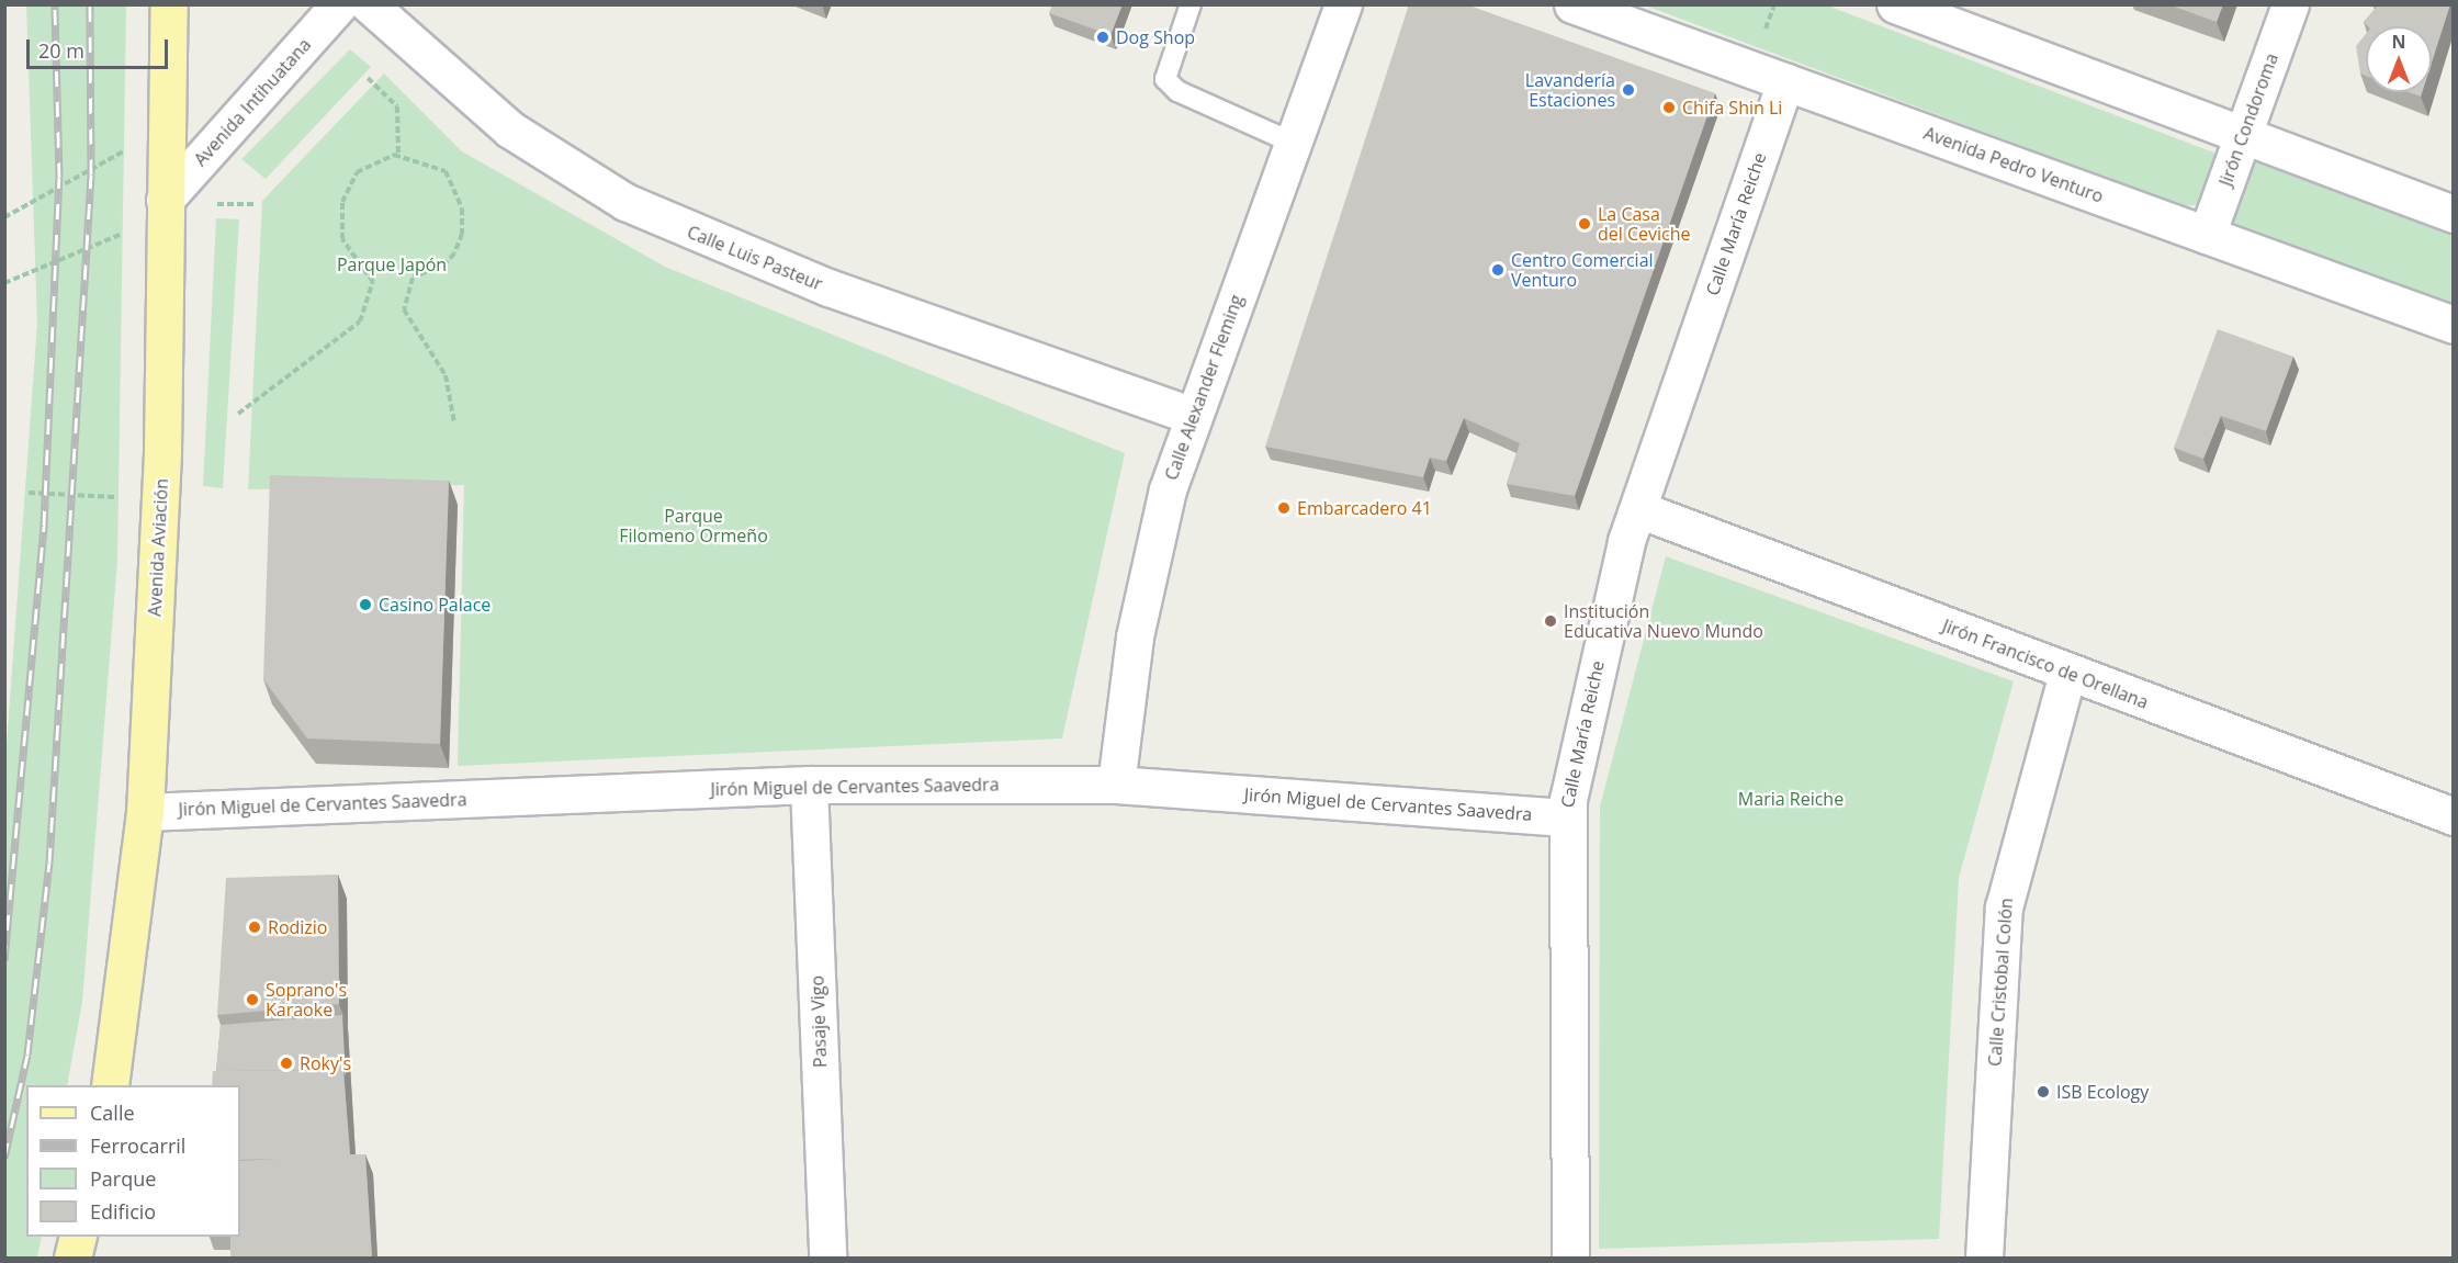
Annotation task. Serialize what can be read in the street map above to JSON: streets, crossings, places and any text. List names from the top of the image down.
{
  "streets": {
    "main road": ["Avenida Aviación"],
    "street": [
      "Avenida Intihuatana",
      "Jirón Condoroma",
      "Avenida Pedro Venturo",
      "Calle María Reiche",
      "Calle Luis Pasteur",
      "Calle Alexander Fleming",
      "Jirón Francisco de Orellana",
      "Jirón Miguel de Cervantes Saavedra",
      "Calle Cristobal Colón",
      "Pasaje Vigo"
    ]
  },
  "crossings": [
    ["Avenida Intihuatana", "Avenida Aviación"],
    ["Jirón Condoroma", "Avenida Pedro Venturo"],
    ["Avenida Pedro Venturo", "Calle María Reiche"],
    ["Calle María Reiche", "Jirón Francisco de Orellana"],
    ["Calle María Reiche", "Jirón Miguel de Cervantes Saavedra"],
    ["Calle Luis Pasteur", "Calle Alexander Fleming"],
    ["Calle Alexander Fleming", "Jirón Miguel de Cervantes Saavedra"],
    ["Avenida Aviación", "Jirón Miguel de Cervantes Saavedra"],
    ["Jirón Francisco de Orellana", "Calle Cristobal Colón"],
    ["Jirón Miguel de Cervantes Saavedra", "Pasaje Vigo"]
  ],
  "parks": ["Parque Japón", "Parque Filomeno Ormeño", "Maria Reiche"],
  "places": [
    "Dog Shop",
    "Lavandería Estaciones",
    "Chifa Shin Li",
    "La Casa del Ceviche",
    "Centro Comercial Venturo",
    "Embarcadero 41",
    "Casino Palace",
    "Institución Educativa Nuevo Mundo",
    "Rodizio",
    "Soprano's Karaoke",
    "Roky's",
    "ISB Ecology"
  ],
  "legend": [
    "Calle",
    "Ferrocarril",
    "Parque",
    "Edificio"
  ],
  "scale_bar": "20 m",
  "north": "top"
}
